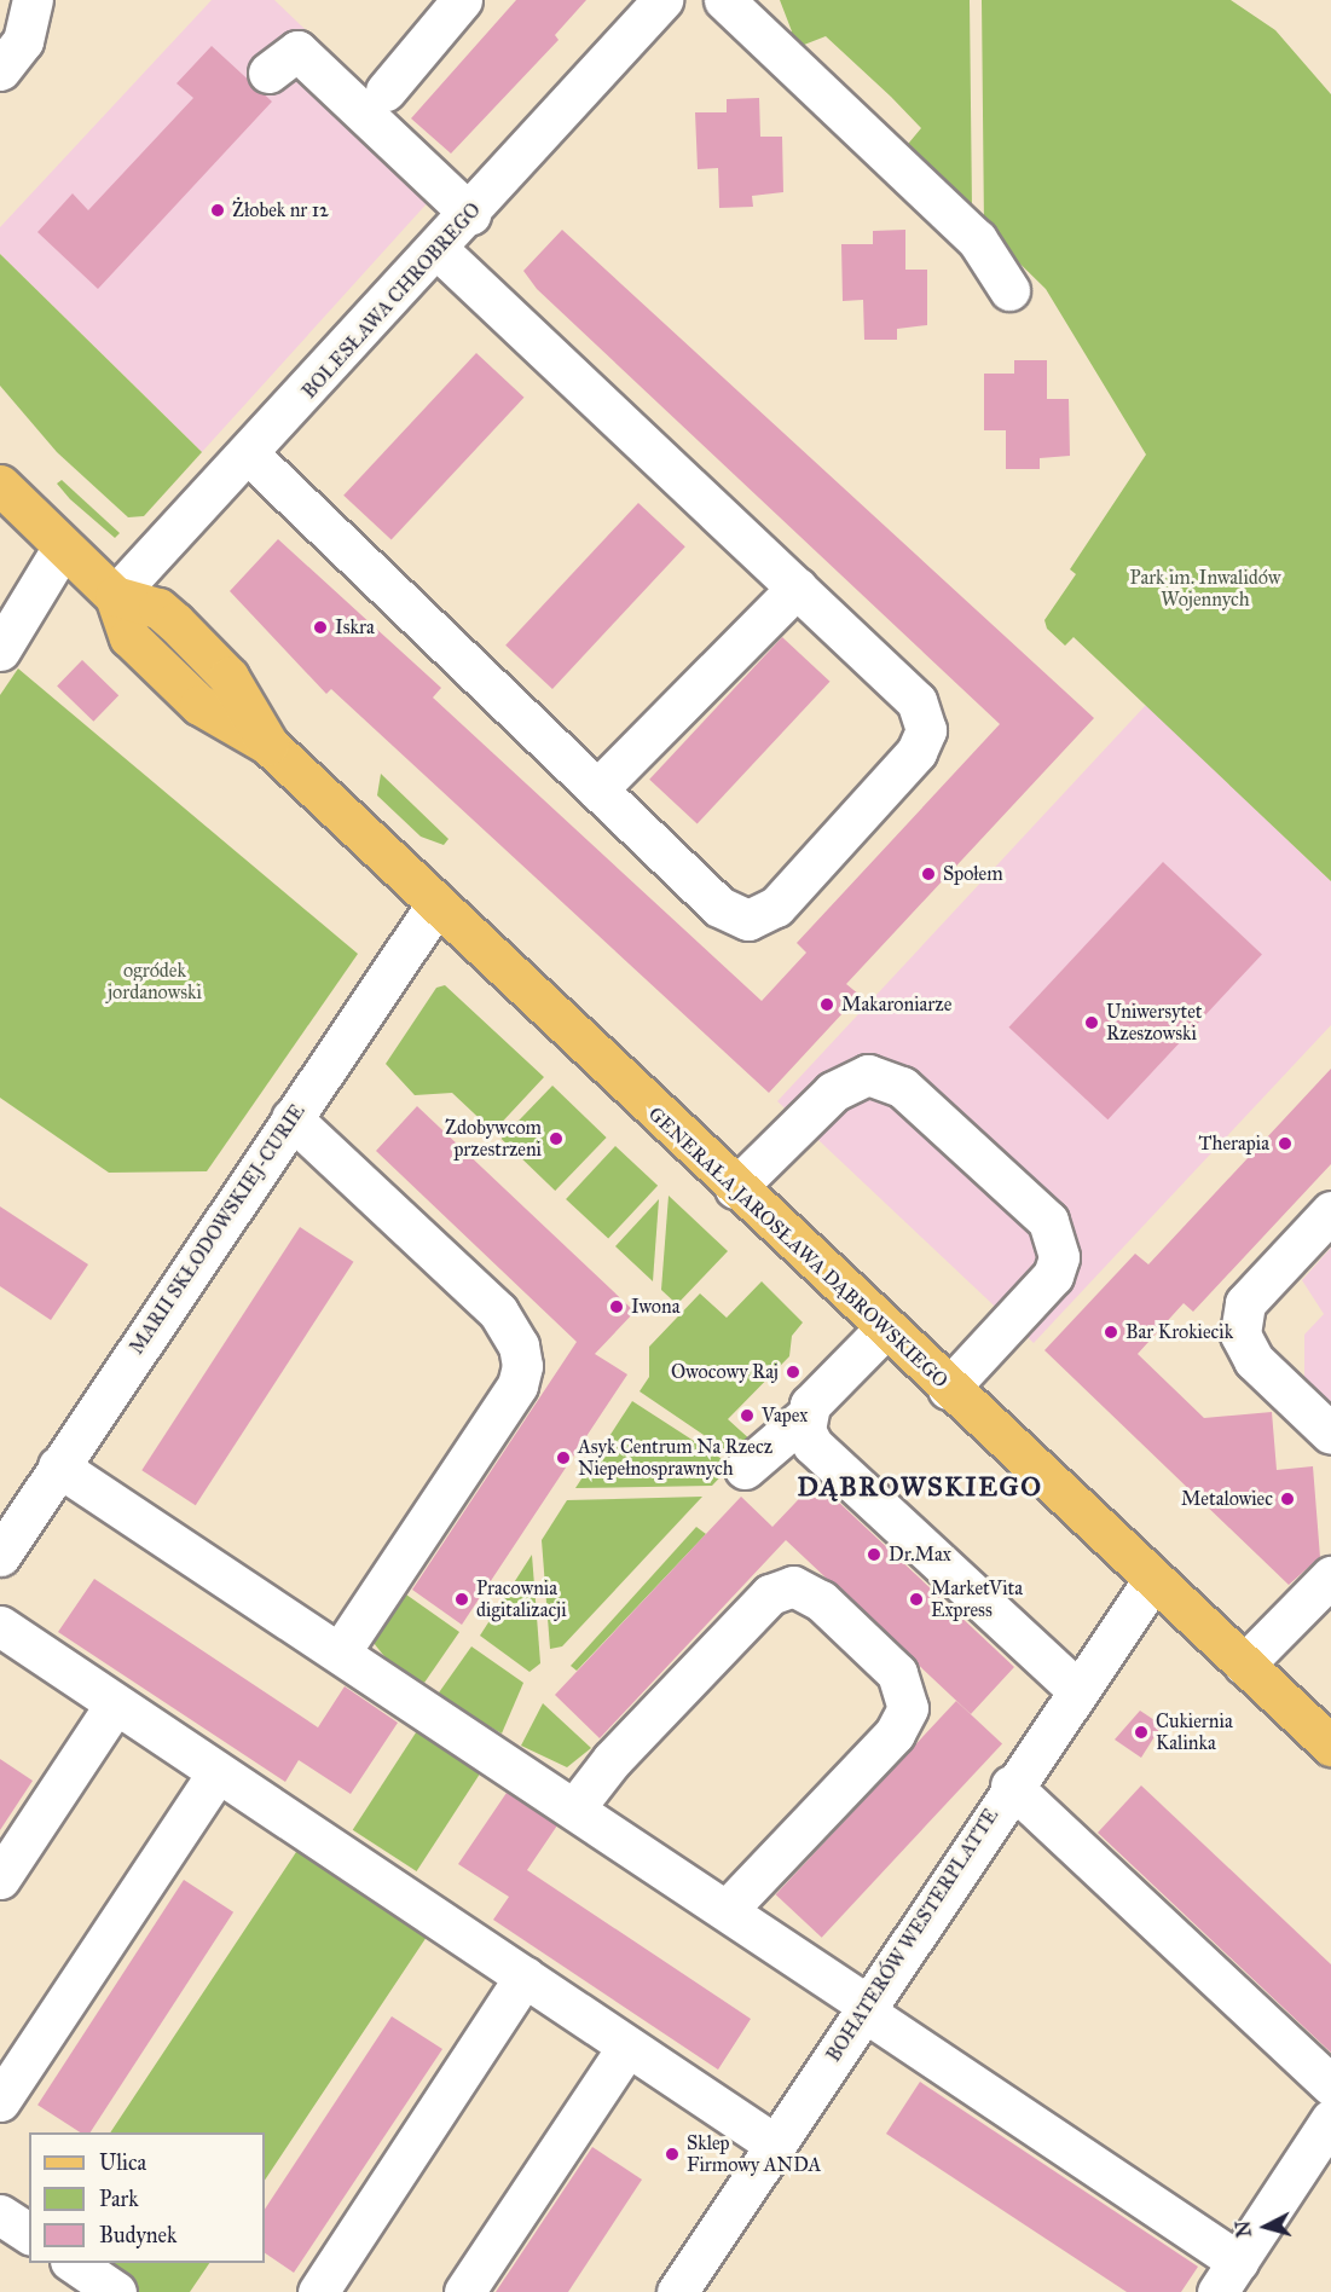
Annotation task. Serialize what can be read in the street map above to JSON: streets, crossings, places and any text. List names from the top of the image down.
{
  "streets": {
    "main road": ["GENERAŁA JAROSŁAWA DĄBROWSKIEGO"],
    "street": ["BOLESŁAWA CHROBREGO", "MARII SKŁODOWSKIEJ-CURIE", "BOHATERÓW WESTERPLATTE"]
  },
  "crossings": [
    ["BOLESŁAWA CHROBREGO", "GENERAŁA JAROSŁAWA DĄBROWSKIEGO"],
    ["MARII SKŁODOWSKIEJ-CURIE", "GENERAŁA JAROSŁAWA DĄBROWSKIEGO"],
    ["GENERAŁA JAROSŁAWA DĄBROWSKIEGO", "BOHATERÓW WESTERPLATTE"]
  ],
  "districts": ["DĄBROWSKIEGO"],
  "parks": ["Park im. Inwalidów Wojennych", "ogródek jordanowski"],
  "places": [
    "Żłobek nr 12",
    "Iskra",
    "Społem",
    "Makaroniarze",
    "Uniwersytet Rzeszowski",
    "Zdobywcom przestrzeni",
    "Therapia",
    "Iwona",
    "Bar Krokiecik",
    "Owocowy Raj",
    "Vapex",
    "Asyk Centrum Na Rzecz Niepełnosprawnych",
    "Metalowiec",
    "Dr.Max",
    "Pracownia digitalizacji",
    "MarketVita Express",
    "Cukiernia Kalinka",
    "Sklep Firmowy ANDA"
  ],
  "legend": ["Ulica", "Park", "Budynek"],
  "north": "left"
}
